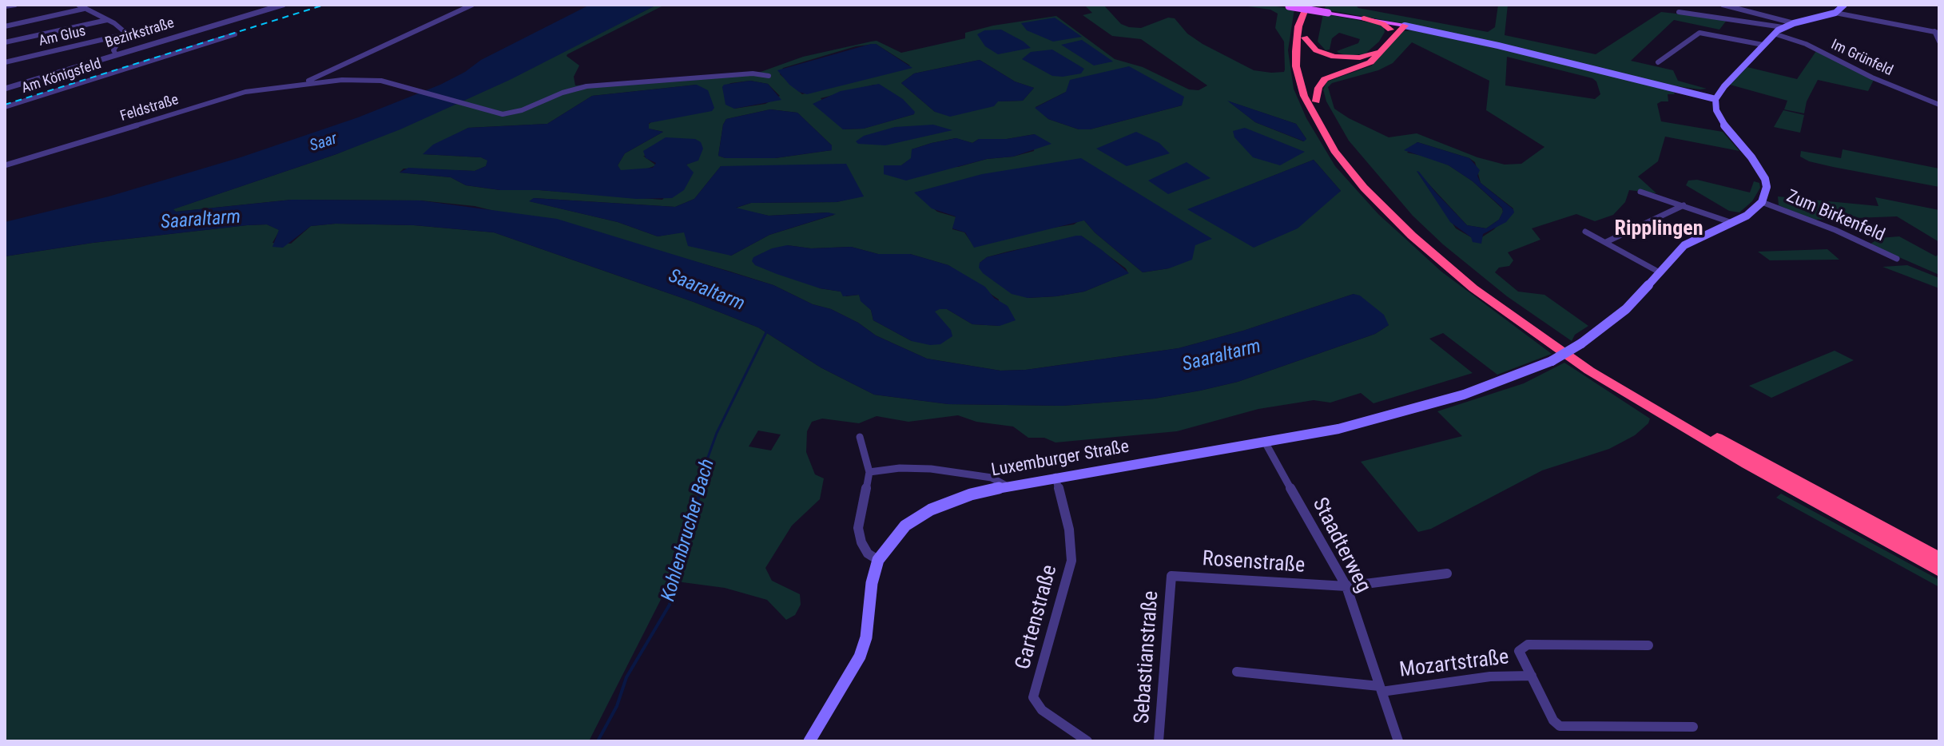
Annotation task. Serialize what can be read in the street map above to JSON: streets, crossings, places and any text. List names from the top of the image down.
{
  "streets": {
    "main road": ["Luxemburger Straße"],
    "street": [
      "Bezirkstraße",
      "Am Glus",
      "Im Grünfeld",
      "Am Königsfeld",
      "Feldstraße",
      "Zum Birkenfeld",
      "Staadterweg",
      "Rosenstraße",
      "Gartenstraße",
      "Sebastianstraße",
      "Mozartstraße"
    ]
  },
  "crossings": [
    ["Zum Birkenfeld", "Luxemburger Straße"],
    ["Luxemburger Straße", "Staadterweg"],
    ["Luxemburger Straße", "Gartenstraße"],
    ["Staadterweg", "Rosenstraße"],
    ["Staadterweg", "Mozartstraße"],
    ["Rosenstraße", "Sebastianstraße"]
  ],
  "districts": ["Ripplingen"],
  "water": ["Saar", "Saaraltarm", "Kohlenbrucher Bach"]
}
